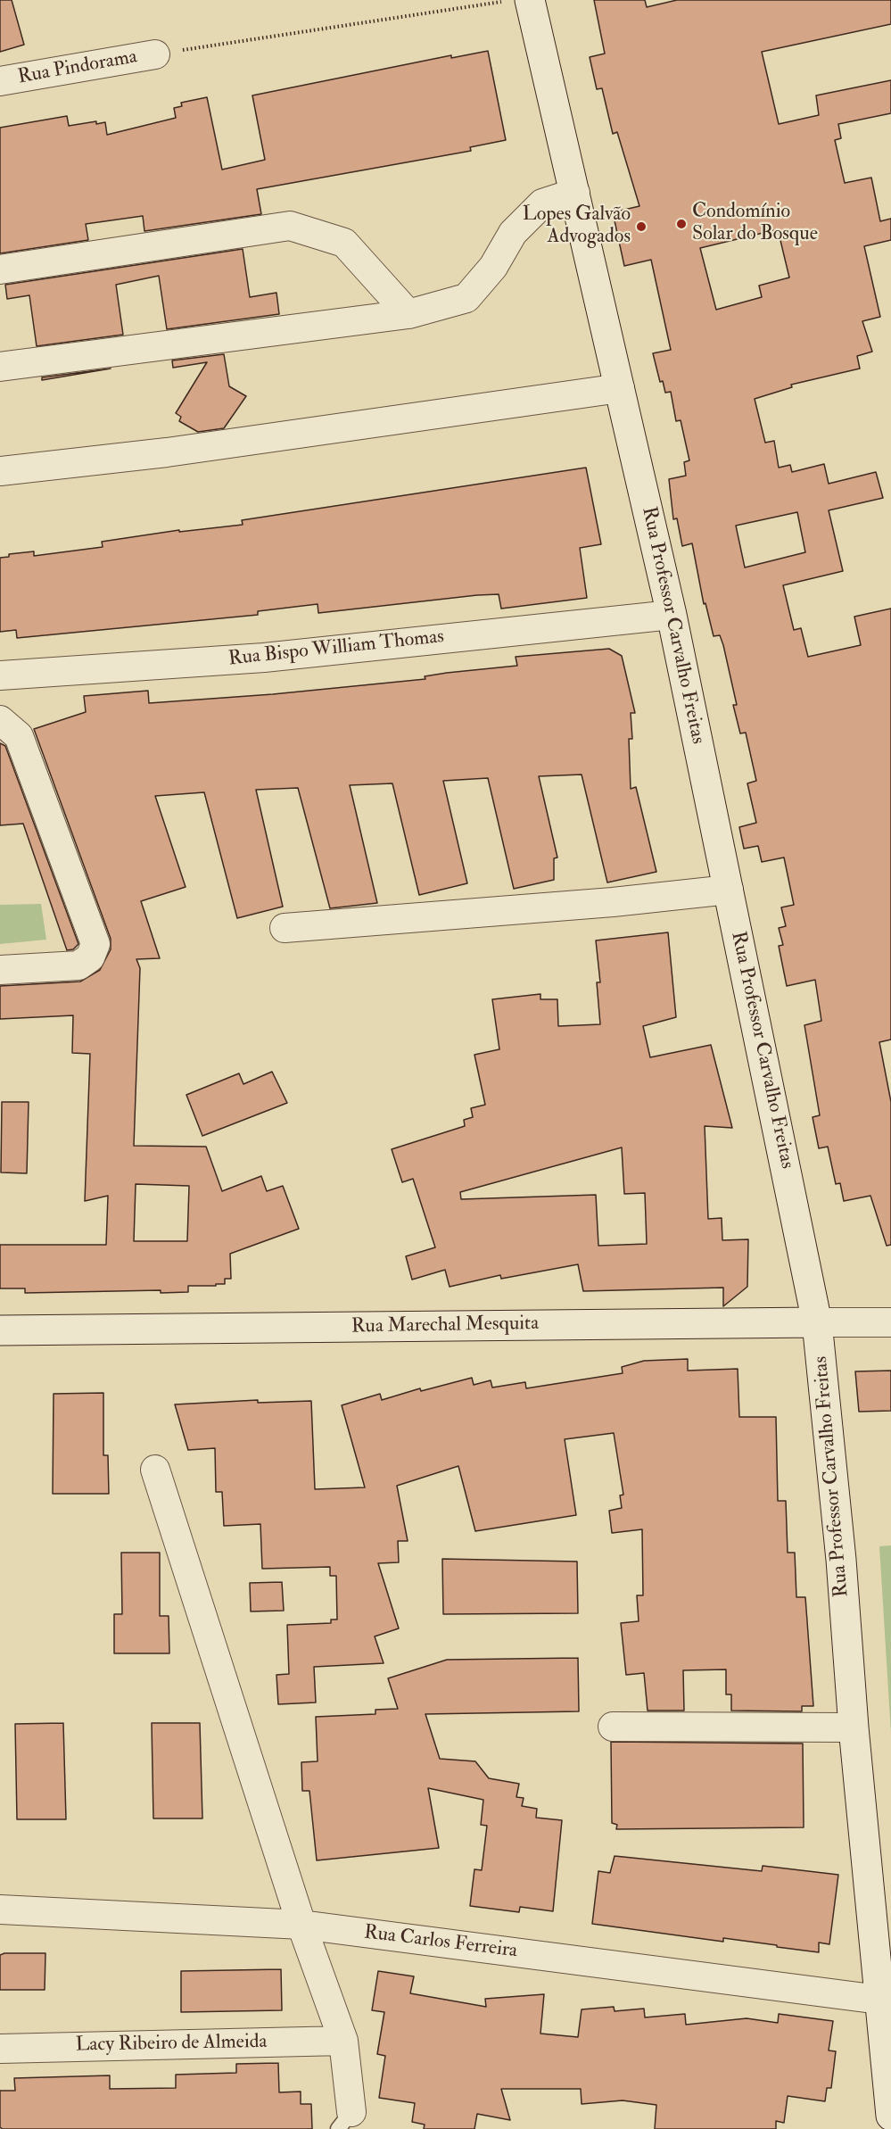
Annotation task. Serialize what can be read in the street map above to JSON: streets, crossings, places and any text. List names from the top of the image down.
{
  "streets": {
    "street": [
      "Rua Pindorama",
      "Rua Professor Carvalho Freitas",
      "Rua Bispo William Thomas",
      "Rua Marechal Mesquita",
      "Rua Carlos Ferreira",
      "Lacy Ribeiro de Almeida"
    ]
  },
  "crossings": [
    ["Rua Professor Carvalho Freitas", "Rua Bispo William Thomas"],
    ["Rua Professor Carvalho Freitas", "Rua Marechal Mesquita"],
    ["Rua Professor Carvalho Freitas", "Rua Carlos Ferreira"]
  ],
  "places": ["Condomínio Solar do Bosque", "Lopes Galvão Advogados"]
}
